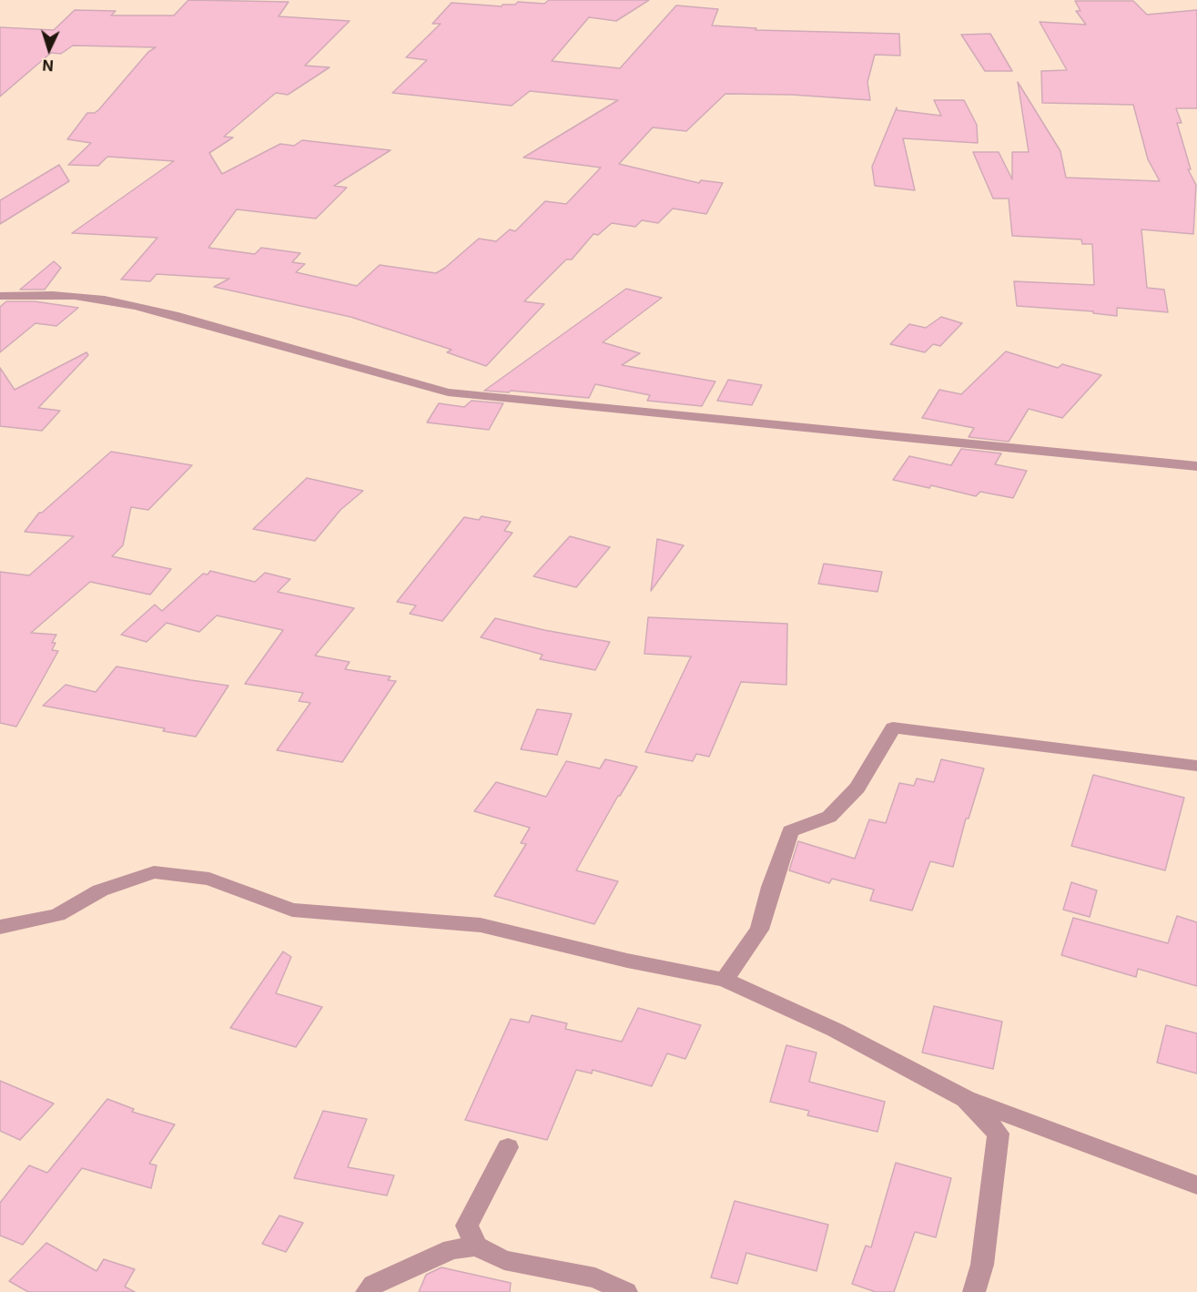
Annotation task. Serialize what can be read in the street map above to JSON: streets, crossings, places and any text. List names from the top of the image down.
{
  "north": "bottom"
}
